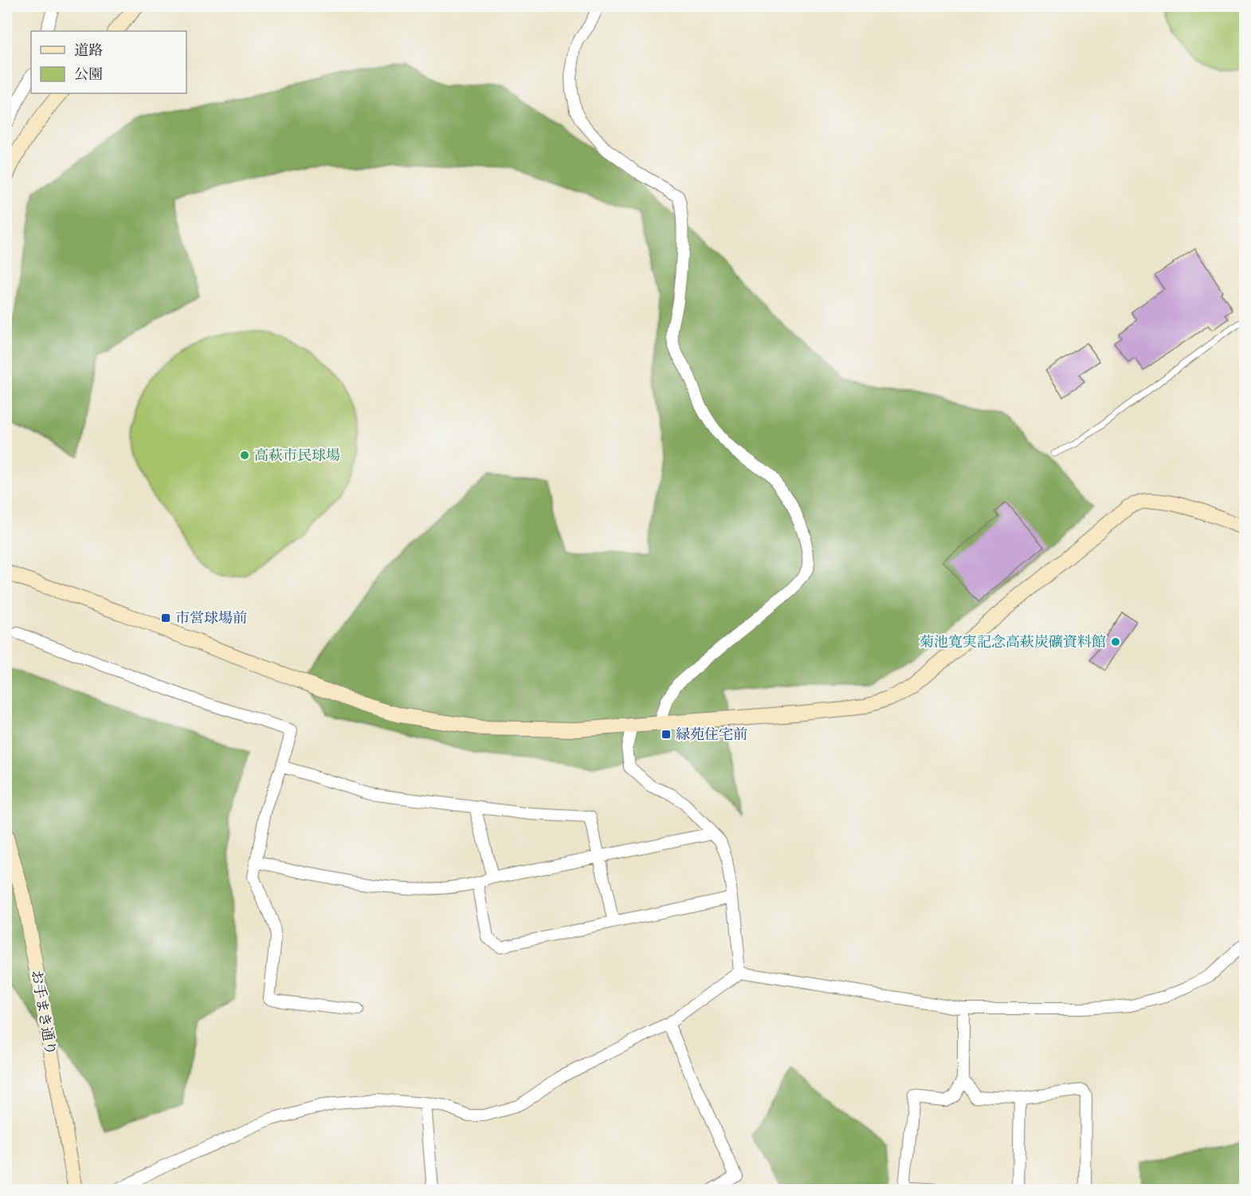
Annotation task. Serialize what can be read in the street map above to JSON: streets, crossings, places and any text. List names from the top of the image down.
{
  "streets": {
    "street": ["お手まき通り"]
  },
  "places": {
    "other": ["高萩市民球場", "菊池寛実記念高萩炭礦資料館"],
    "transit": ["市営球場前", "緑苑住宅前"]
  },
  "legend": ["道路", "公園"]
}
